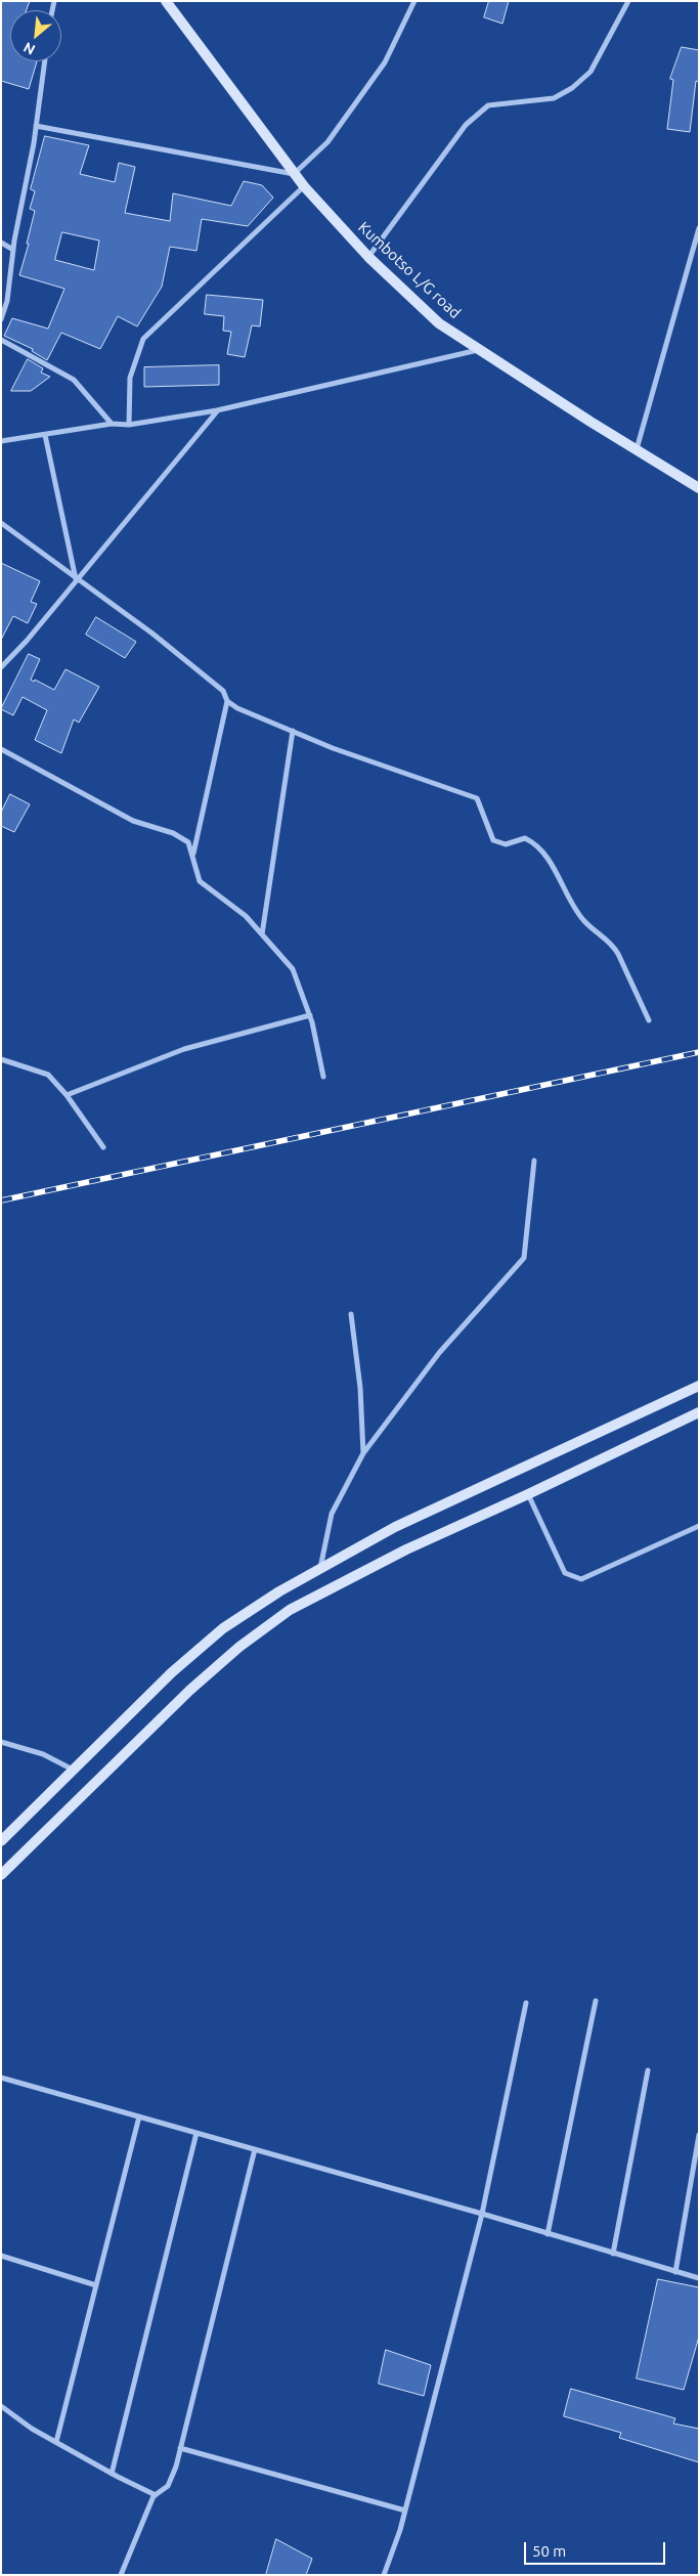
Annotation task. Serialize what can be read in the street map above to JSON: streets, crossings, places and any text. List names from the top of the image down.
{
  "streets": {
    "main road": ["Kumbotso L/G road"]
  },
  "scale_bar": "50 m",
  "north": "bottom left"
}
